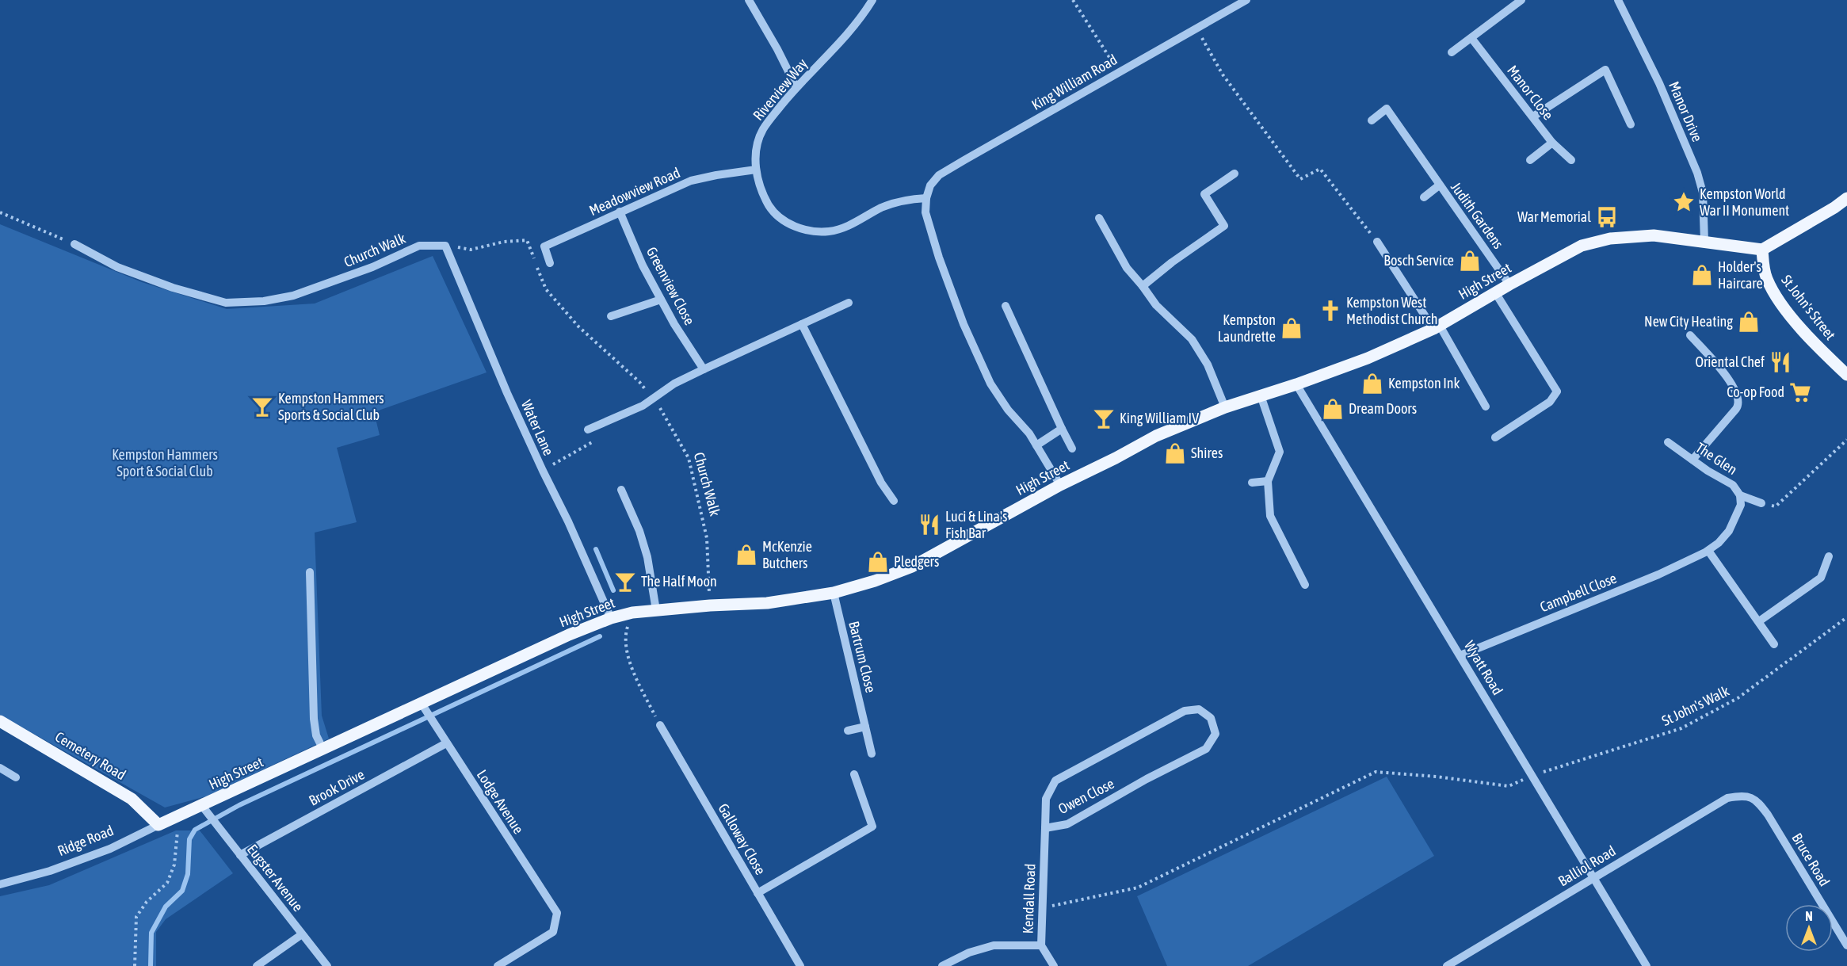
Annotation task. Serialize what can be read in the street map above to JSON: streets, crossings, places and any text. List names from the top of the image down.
{
  "streets": {
    "main road": [
      "High Street",
      "St John's Street",
      "Cemetery Road",
      "Ridge Road"
    ],
    "street": [
      "King William Road",
      "Riverview Way",
      "Manor Close",
      "Manor Drive",
      "Meadowview Road",
      "Judith Gardens",
      "Church Walk",
      "Greenview Close",
      "Water Lane",
      "The Glen",
      "Campbell Close",
      "Bartrum Close",
      "Wyatt Road",
      "Brook Drive",
      "Owen Close",
      "Lodge Avenue",
      "Galloway Close",
      "Bruce Road",
      "Balliol Road",
      "Eugster Avenue",
      "Kendall Road"
    ],
    "path": ["St John's Walk"]
  },
  "crossings": [
    ["King William Road", "Riverview Way"],
    ["Riverview Way", "Meadowview Road"],
    ["Manor Drive", "High Street"],
    ["Meadowview Road", "Greenview Close"],
    ["Judith Gardens", "High Street"],
    ["Church Walk", "High Street"],
    ["Church Walk", "Water Lane"],
    ["High Street", "St John's Street"],
    ["High Street", "Water Lane"],
    ["High Street", "Bartrum Close"],
    ["High Street", "Wyatt Road"],
    ["High Street", "Lodge Avenue"],
    ["High Street", "Ridge Road"],
    ["High Street", "Eugster Avenue"],
    ["The Glen", "Campbell Close"],
    ["Campbell Close", "Wyatt Road"],
    ["Wyatt Road", "St John's Walk"],
    ["Wyatt Road", "Balliol Road"],
    ["St John's Walk", "Kendall Road"],
    ["Cemetery Road", "Ridge Road"],
    ["Brook Drive", "Lodge Avenue"],
    ["Brook Drive", "Eugster Avenue"],
    ["Owen Close", "Kendall Road"],
    ["Bruce Road", "Balliol Road"]
  ],
  "parks": ["Kempston Hammers Sport & Social Club"],
  "places": {
    "place": ["Kempston World War II Monument"],
    "bus stop": ["War Memorial"],
    "shop": [
      "Bosch Service",
      "Holder's Haircare",
      "New City Heating",
      "Kempston Laundrette",
      "Kempston Ink",
      "Dream Doors",
      "Shires",
      "McKenzie Butchers",
      "Pledgers"
    ],
    "church": ["Kempston West Methodist Church"],
    "restaurant": ["Oriental Chef", "Luci & Lina's Fish Bar"],
    "supermarket": ["Co-op Food"],
    "bar": ["Kempston Hammers Sports & Social Club", "King William IV", "The Half Moon"]
  },
  "north": "top"
}
